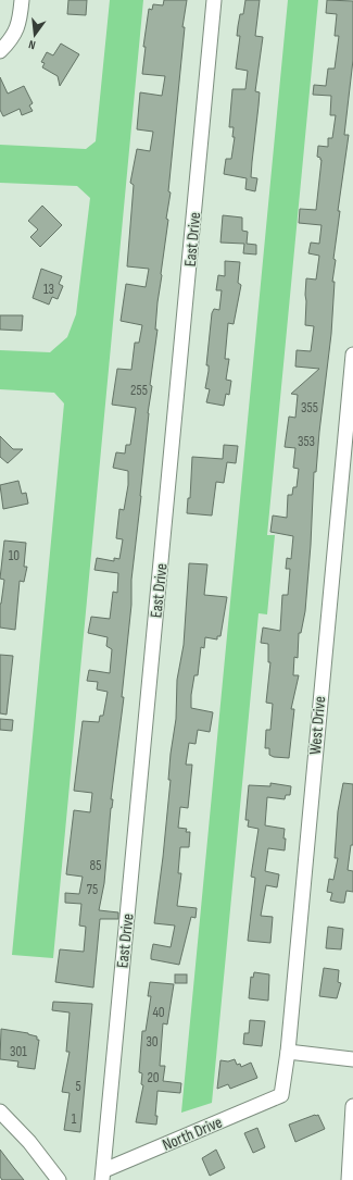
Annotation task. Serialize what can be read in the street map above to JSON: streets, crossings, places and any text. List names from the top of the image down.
{
  "streets": {
    "street": ["East Drive", "West Drive", "North Drive"]
  },
  "crossings": [
    ["East Drive", "North Drive"],
    ["West Drive", "North Drive"]
  ],
  "house_numbers": [
    "13",
    "255",
    "355",
    "353",
    "10",
    "85",
    "75",
    "40",
    "30",
    "301",
    "20",
    "5",
    "1"
  ],
  "north": "bottom"
}
